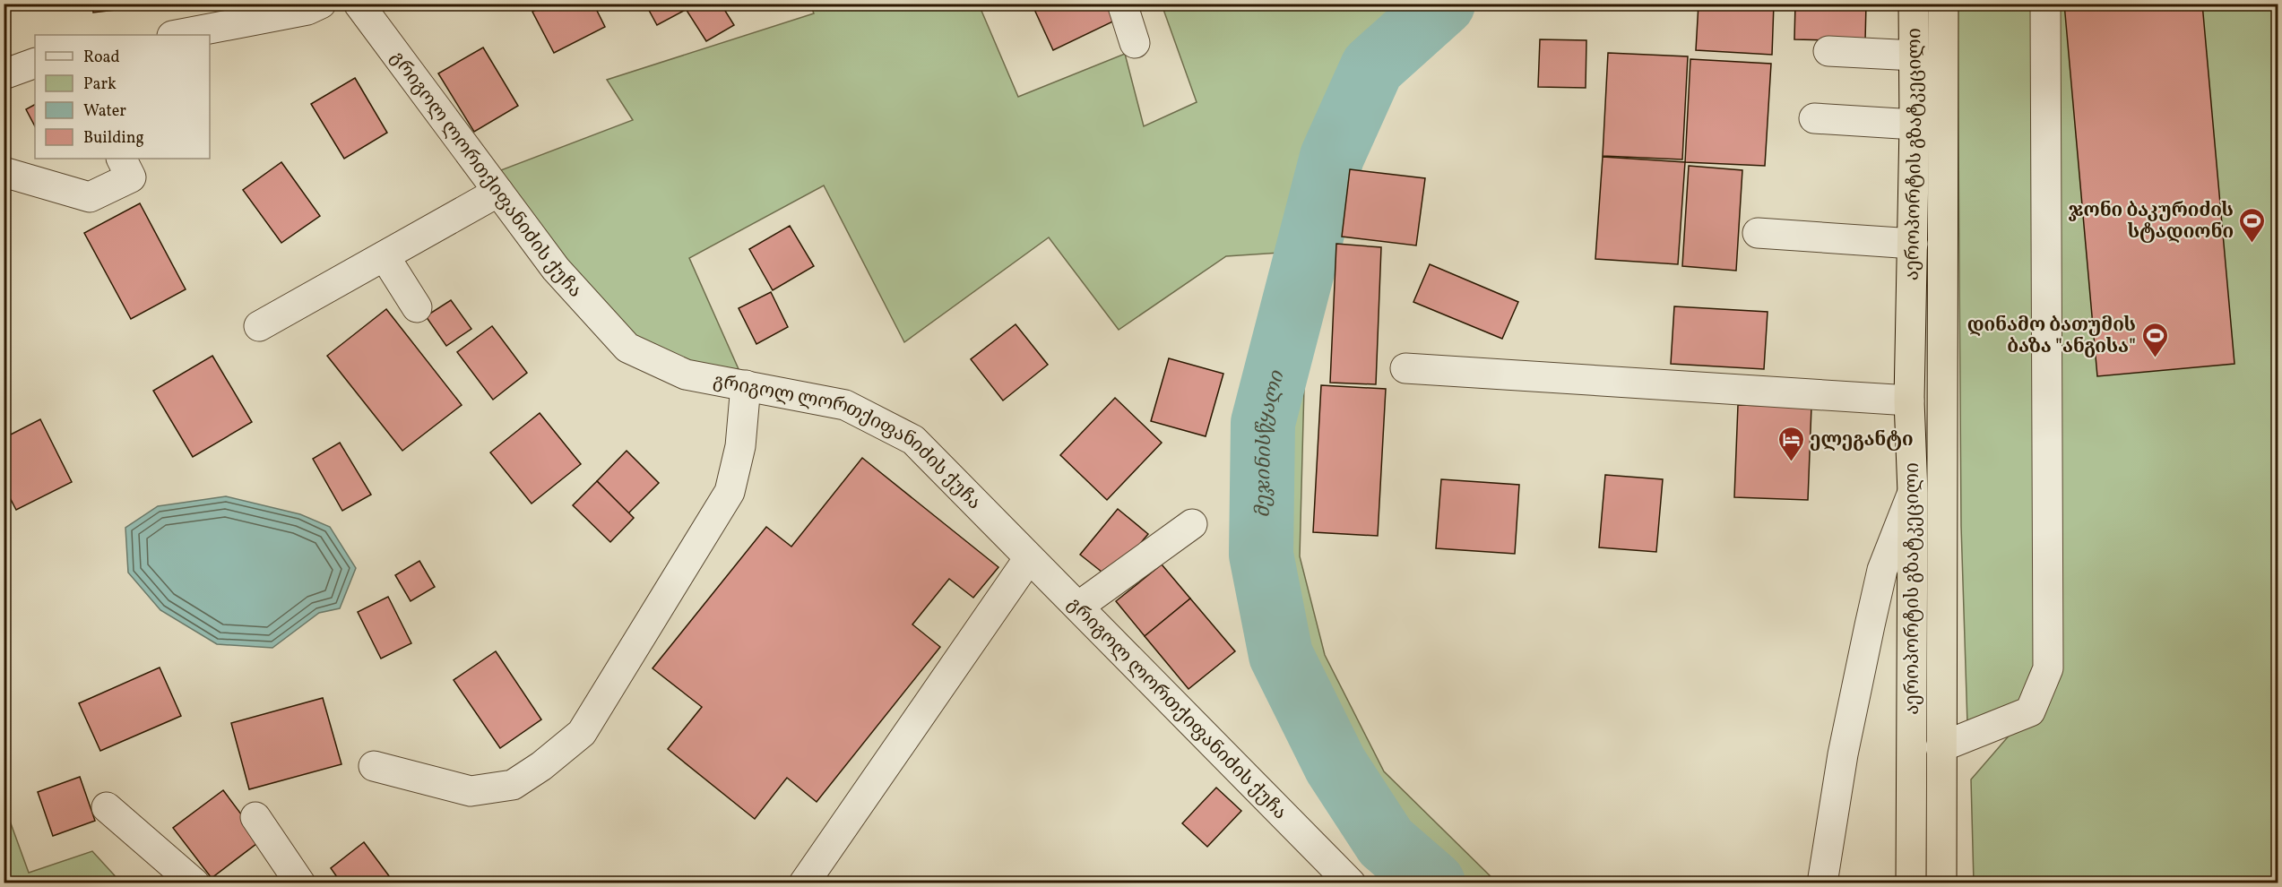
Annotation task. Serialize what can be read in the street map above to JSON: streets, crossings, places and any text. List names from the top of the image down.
{
  "streets": {
    "highway": ["აეროპორტის გზატკეცილი"],
    "street": ["გრიგოლ ლორთქიფანიძის ქუჩა"]
  },
  "water": ["მეჯინისწყალი"],
  "places": {
    "sports": ["ჯონი ბაკურიძის სტადიონი", "დინამო ბათუმის ბაზა \"ანგისა\""],
    "hotel": ["ელეგანტი"]
  },
  "legend": [
    "Road",
    "Park",
    "Water",
    "Building"
  ]
}
